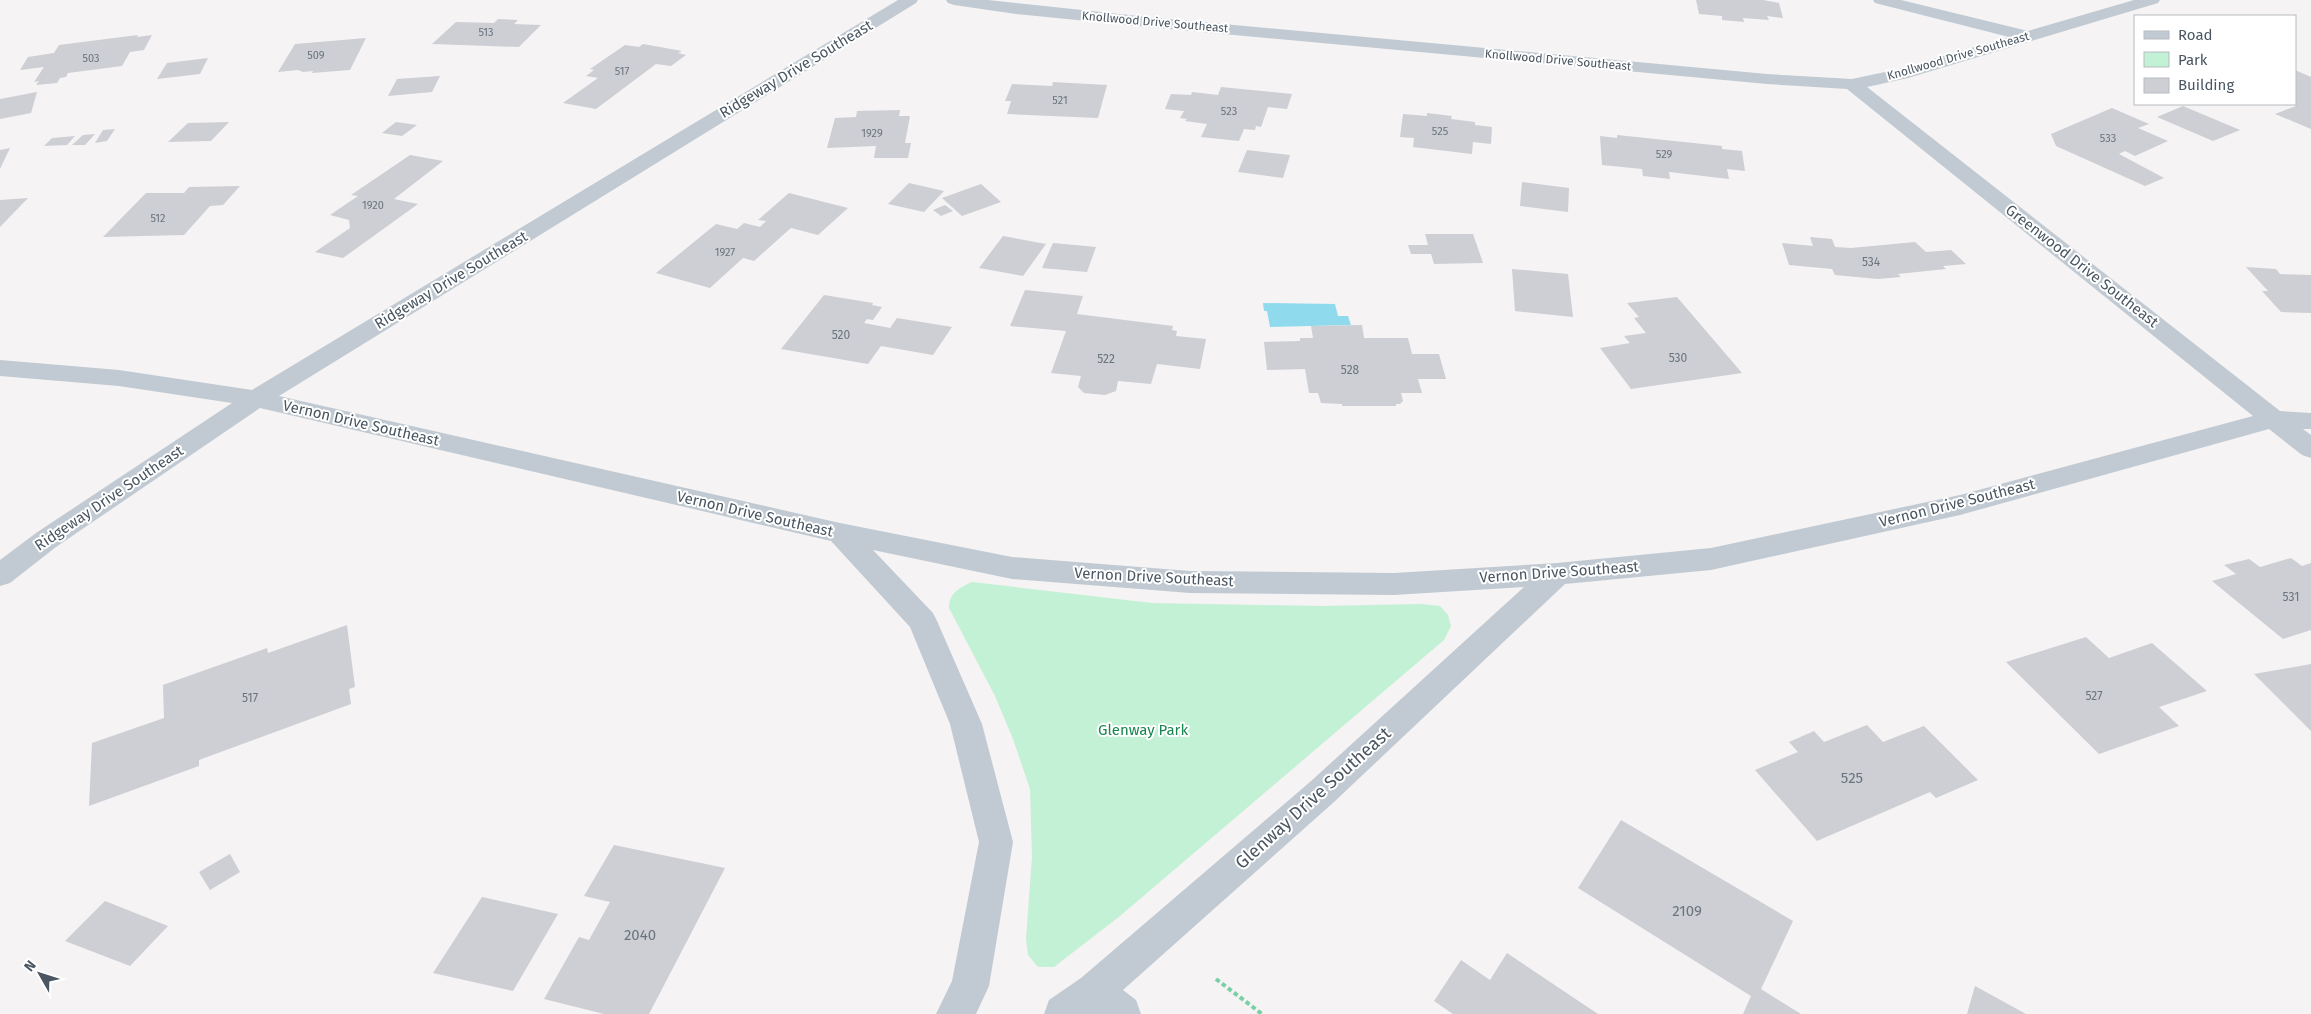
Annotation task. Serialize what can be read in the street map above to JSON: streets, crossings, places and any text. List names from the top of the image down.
{
  "streets": {
    "street": [
      "Knollwood Drive Southeast",
      "Ridgeway Drive Southeast",
      "Greenwood Drive Southeast",
      "Vernon Drive Southeast",
      "Glenway Drive Southeast"
    ]
  },
  "crossings": [
    ["Knollwood Drive Southeast", "Greenwood Drive Southeast"],
    ["Ridgeway Drive Southeast", "Vernon Drive Southeast"],
    ["Greenwood Drive Southeast", "Vernon Drive Southeast"],
    ["Vernon Drive Southeast", "Glenway Drive Southeast"]
  ],
  "parks": ["Glenway Park"],
  "house_numbers": [
    "513",
    "509",
    "503",
    "517",
    "521",
    "523",
    "525",
    "1929",
    "533",
    "529",
    "1920",
    "512",
    "1927",
    "534",
    "520",
    "530",
    "522",
    "528",
    "531",
    "527",
    "517",
    "525",
    "2109",
    "2040"
  ],
  "legend": ["Road", "Park", "Building"],
  "north": "top left"
}
